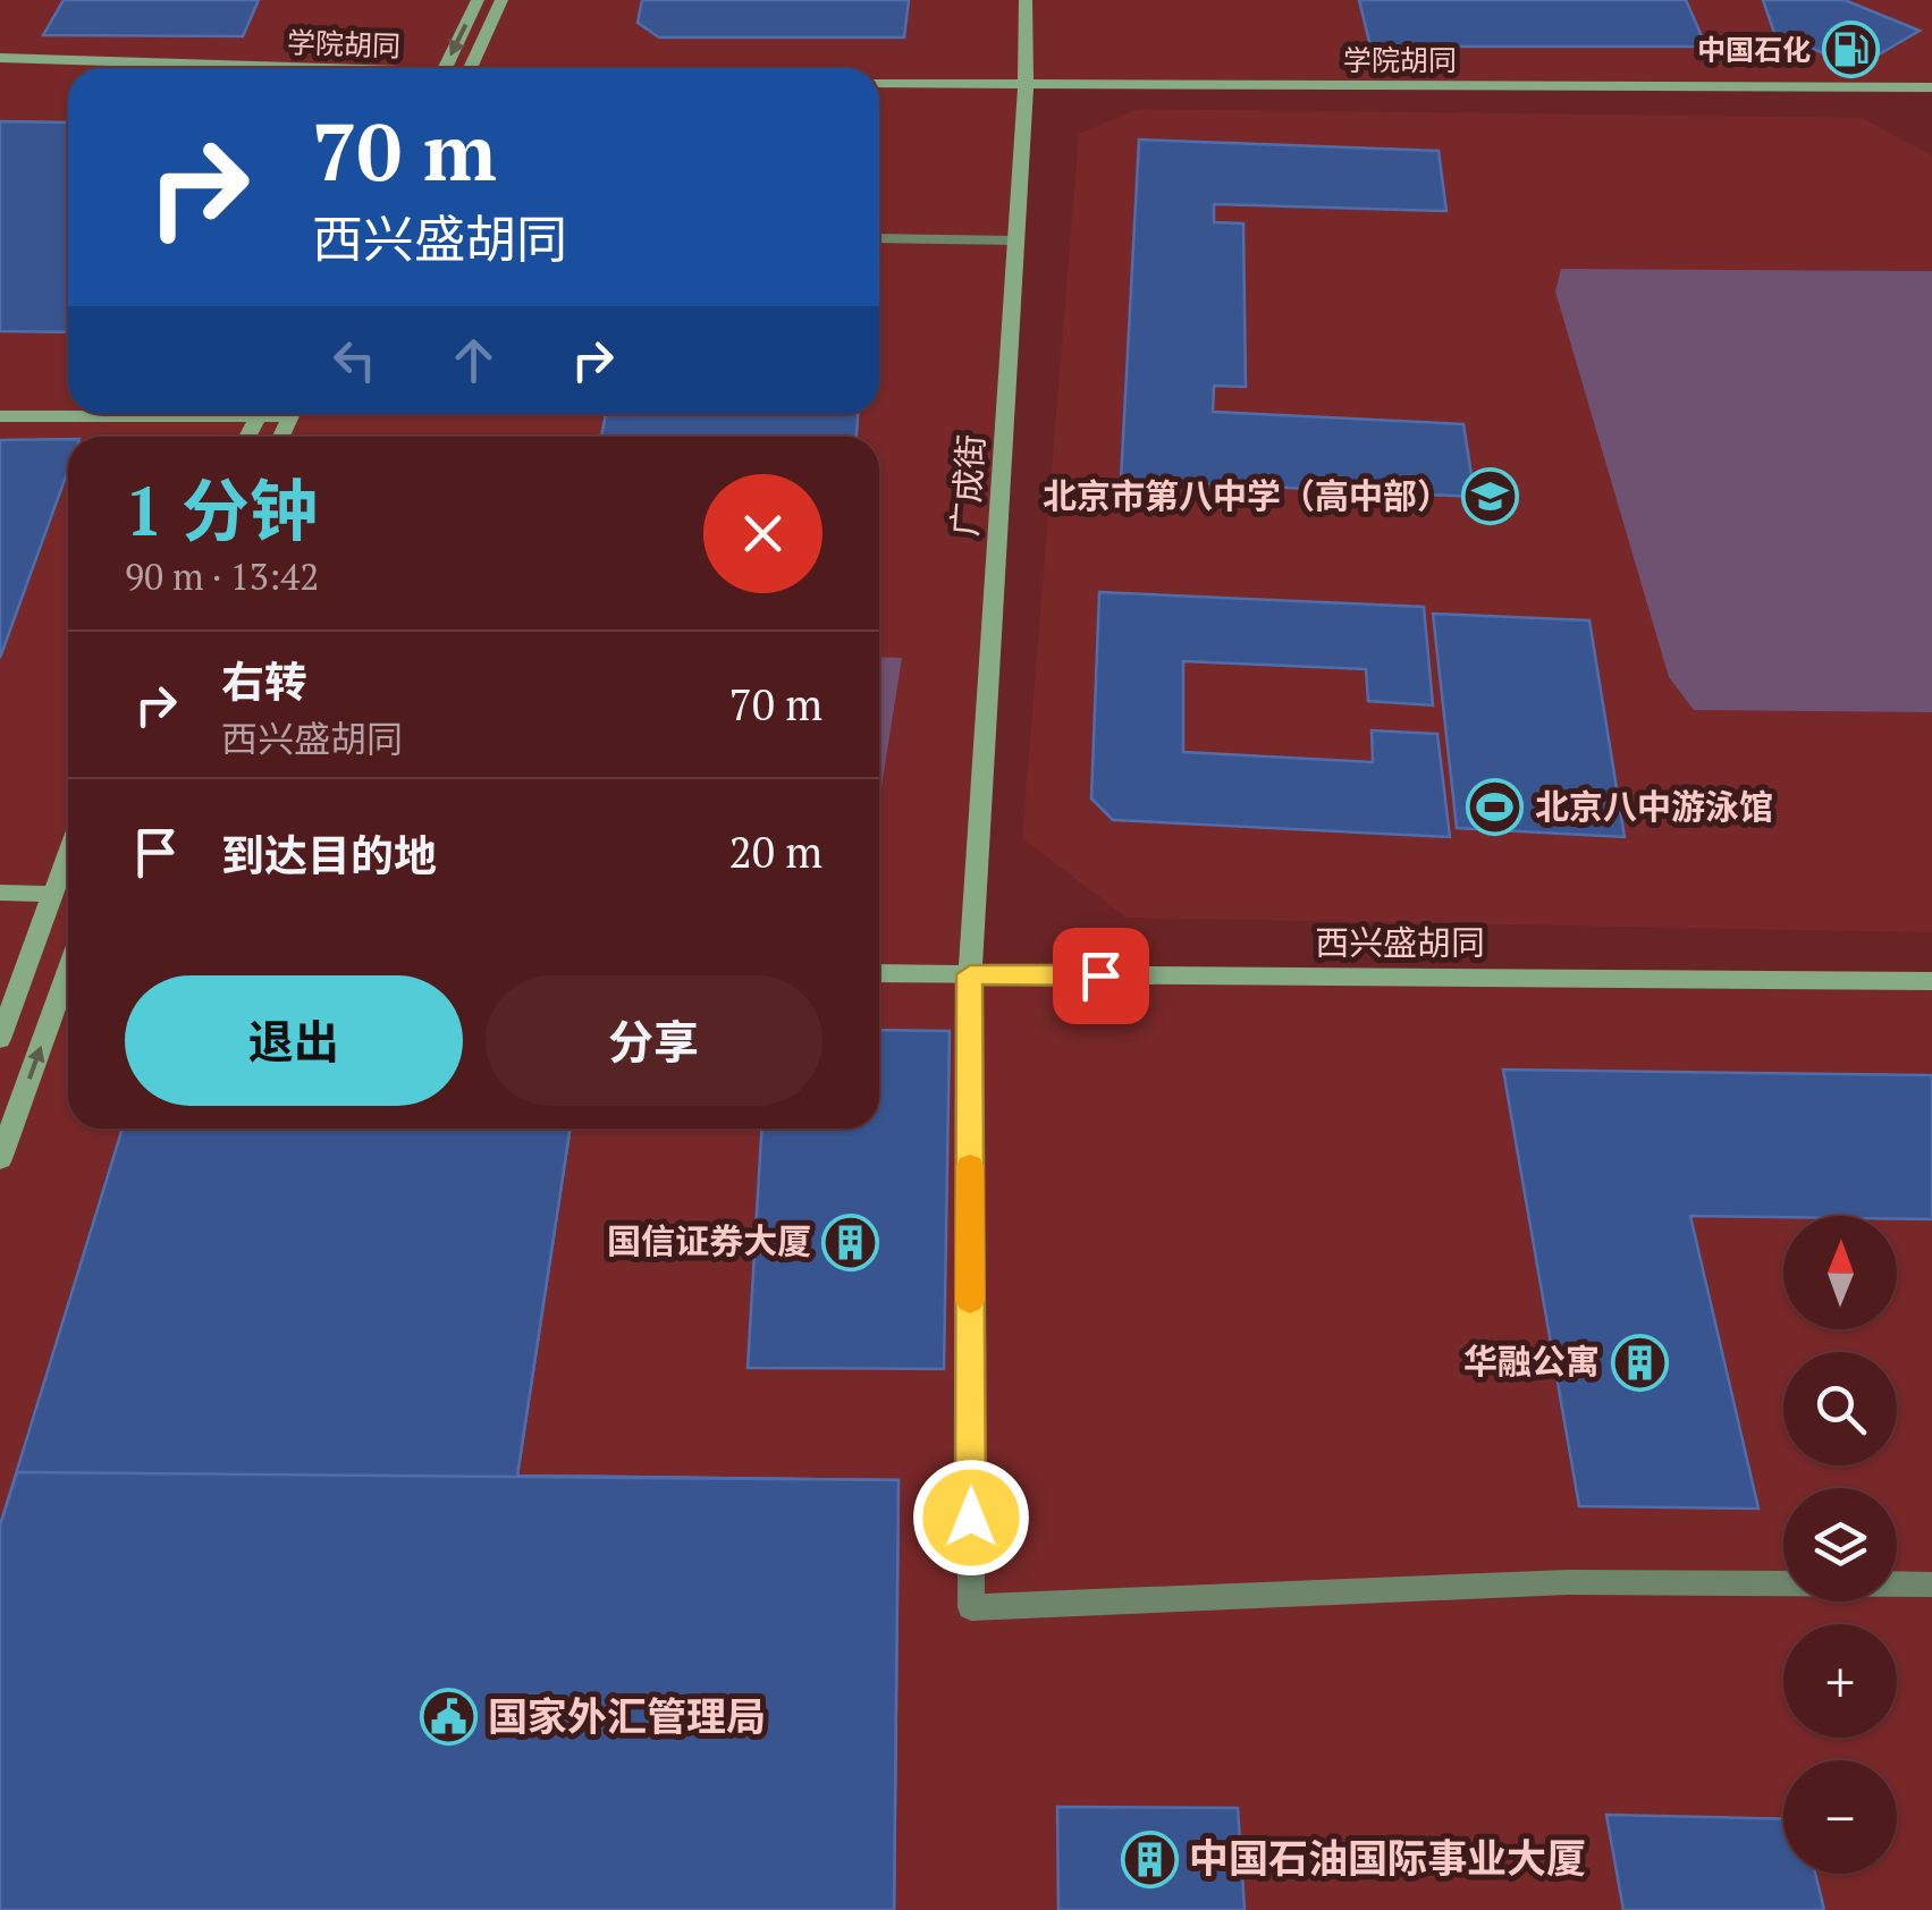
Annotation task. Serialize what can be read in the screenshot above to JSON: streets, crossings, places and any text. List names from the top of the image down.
{
  "streets": {
    "main road": ["学院胡同", "广成街", "西兴盛胡同"]
  },
  "crossings": [
    ["学院胡同", "广成街"],
    ["广成街", "西兴盛胡同"]
  ],
  "places": {
    "fuel station": ["中国石化"],
    "school or university": ["北京市第八中学（高中部）"],
    "sports": ["北京八中游泳馆"],
    "building": ["国信证券大厦", "华融公寓", "中国石油国际事业大厦"],
    "public building": ["国家外汇管理局"]
  },
  "north": "top",
  "page": {
    "turn": ["70 m", "西兴盛胡同"],
    "heading": ["1 分钟", "90 m · 13:42"],
    "list": [
      {
        "name": "右转",
        "note": "西兴盛胡同",
        "value": "70 m"
      },
      {
        "name": "到达目的地",
        "value": "20 m"
      }
    ],
    "buttons": ["退出", "分享"],
    "map_buttons": ["+", "−"]
  }
}
